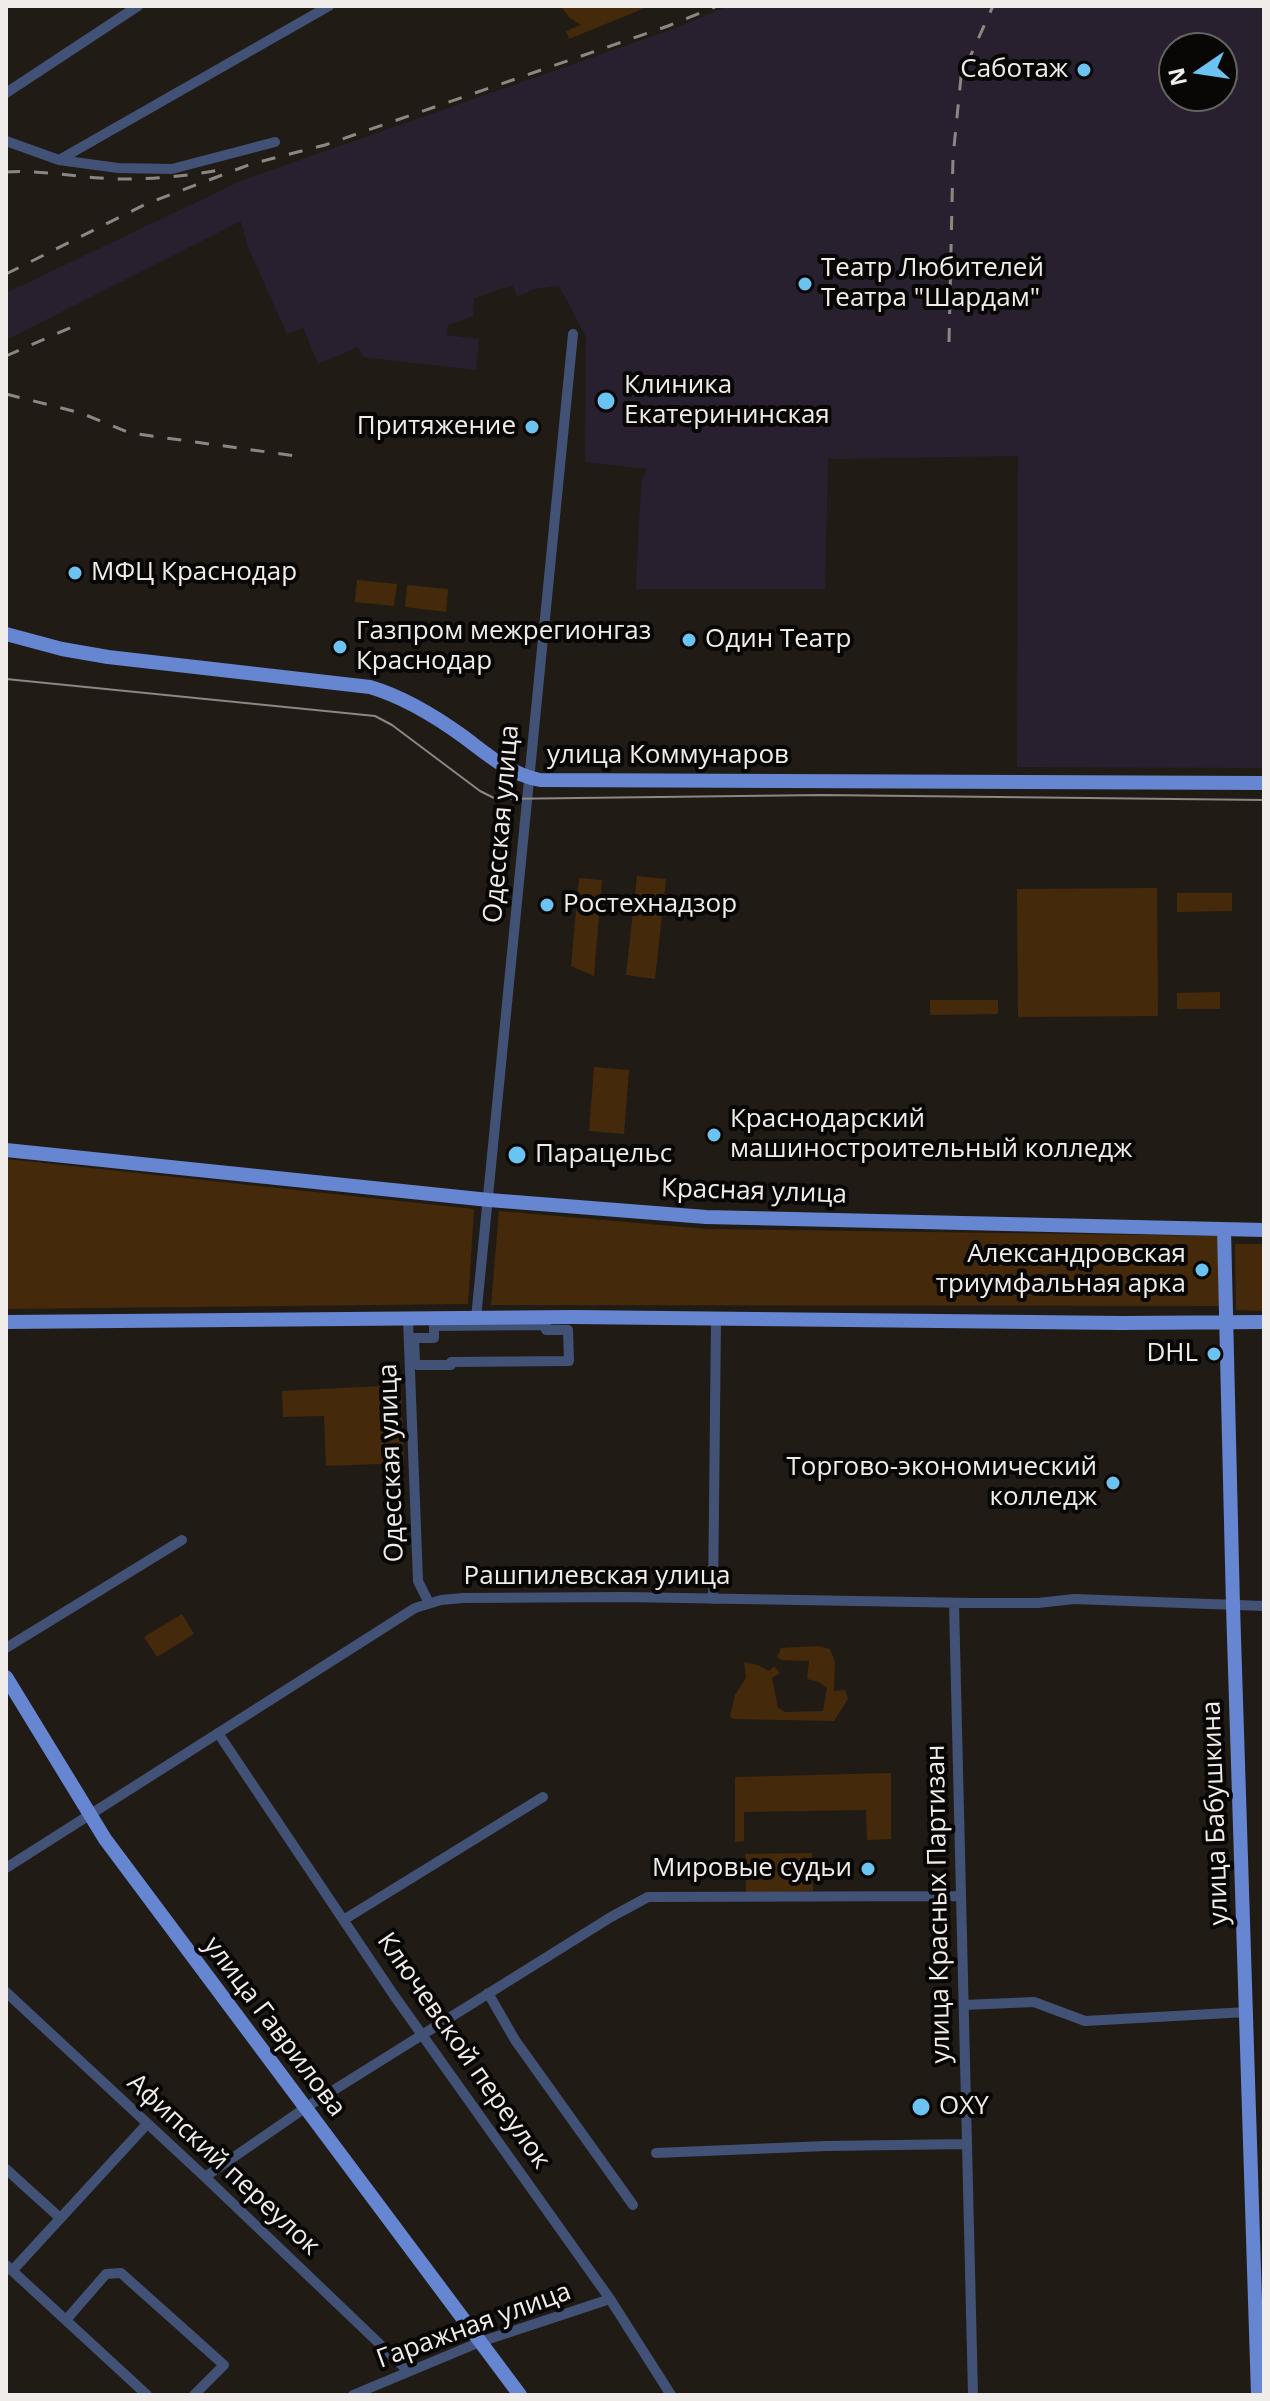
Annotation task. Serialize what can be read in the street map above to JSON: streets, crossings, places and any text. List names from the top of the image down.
{
  "streets": {
    "main road": [
      "улица Коммунаров",
      "Красная улица",
      "улица Бабушкина",
      "улица Гаврилова"
    ],
    "street": [
      "Одесская улица",
      "Рашпилевская улица",
      "улица Красных Партизан",
      "Ключевской переулок",
      "Афипский переулок",
      "Гаражная улица"
    ]
  },
  "crossings": [
    ["улица Коммунаров", "Одесская улица"],
    ["Одесская улица", "Красная улица"],
    ["Одесская улица", "Рашпилевская улица"],
    ["Красная улица", "улица Бабушкина"],
    ["Рашпилевская улица", "улица Бабушкина"],
    ["Рашпилевская улица", "улица Красных Партизан"],
    ["Рашпилевская улица", "улица Гаврилова"],
    ["Рашпилевская улица", "Ключевской переулок"],
    ["улица Гаврилова", "Гаражная улица"],
    ["Ключевской переулок", "Гаражная улица"],
    ["Афипский переулок", "Гаражная улица"]
  ],
  "places": [
    "Саботаж",
    "Театр Любителей Театра \"Шардам\"",
    "Клиника Екатерининская",
    "Притяжение",
    "МФЦ Краснодар",
    "Один Театр",
    "Газпром межрегионгаз Краснодар",
    "Ростехнадзор",
    "Краснодарский машиностроительный колледж",
    "Парацельс",
    "Александровская триумфальная арка",
    "DHL",
    "Торгово-экономический колледж",
    "Мировые судьи",
    "OXY"
  ],
  "north": "left"
}
